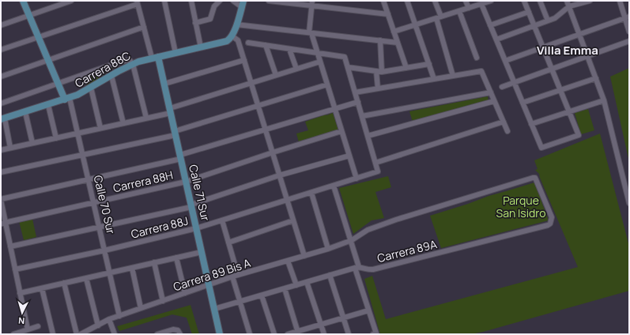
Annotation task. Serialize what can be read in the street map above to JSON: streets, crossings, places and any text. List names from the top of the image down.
{
  "streets": {
    "street": [
      "Carrera 88C",
      "Carrera 88H",
      "Calle 71 Sur",
      "Calle 70 Sur",
      "Carrera 88J",
      "Carrera 89A",
      "Carrera 89 Bis A"
    ]
  },
  "crossings": [
    ["Carrera 88C", "Calle 71 Sur"],
    ["Carrera 88C", "Calle 70 Sur"],
    ["Carrera 88H", "Calle 71 Sur"],
    ["Carrera 88H", "Calle 70 Sur"],
    ["Calle 71 Sur", "Carrera 88J"],
    ["Calle 71 Sur", "Carrera 89A"],
    ["Calle 71 Sur", "Carrera 89 Bis A"],
    ["Calle 70 Sur", "Carrera 88J"],
    ["Calle 70 Sur", "Carrera 89 Bis A"],
    ["Carrera 89A", "Carrera 89 Bis A"]
  ],
  "districts": ["Villa Emma"],
  "parks": ["Parque San Isidro"],
  "north": "bottom"
}
